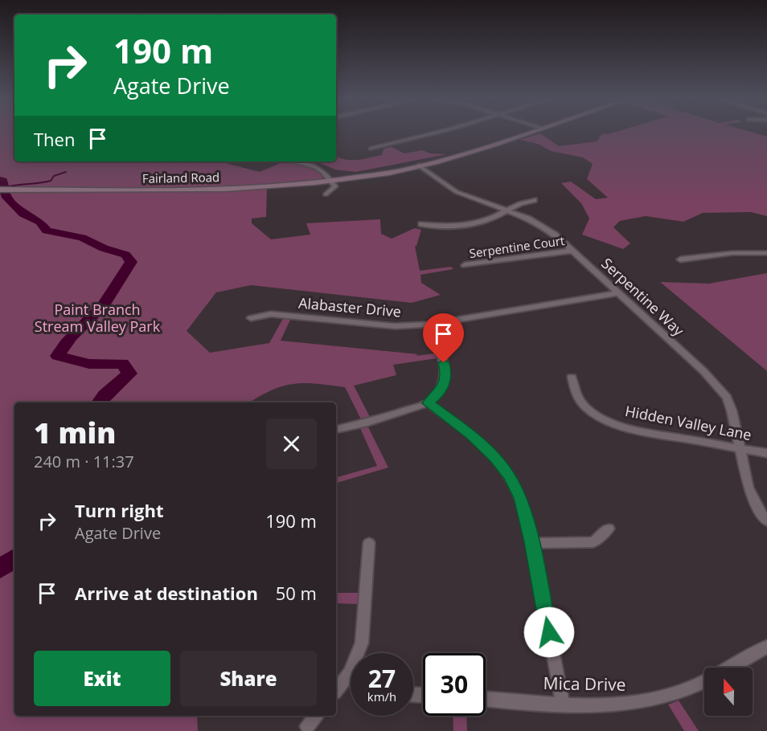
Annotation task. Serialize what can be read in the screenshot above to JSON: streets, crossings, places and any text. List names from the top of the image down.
{
  "streets": {
    "main road": ["Fairland Road"],
    "street": [
      "Serpentine Court",
      "Serpentine Way",
      "Alabaster Drive",
      "Hidden Valley Lane",
      "Mica Drive"
    ]
  },
  "crossings": [
    ["Fairland Road", "Serpentine Way"],
    ["Serpentine Court", "Serpentine Way"],
    ["Serpentine Way", "Alabaster Drive"],
    ["Serpentine Way", "Hidden Valley Lane"]
  ],
  "parks": ["Paint Branch Stream Valley Park"],
  "north": "top",
  "page": {
    "turn": ["190 m", "Agate Drive"],
    "then": "Then",
    "heading": ["1 min", "240 m · 11:37"],
    "list": [
      {
        "name": "Turn right",
        "note": "Agate Drive",
        "value": "190 m"
      },
      {
        "name": "Arrive at destination",
        "value": "50 m"
      }
    ],
    "buttons": ["Exit", "Share"],
    "speed": "27 km/h",
    "limit": "30"
  }
}
